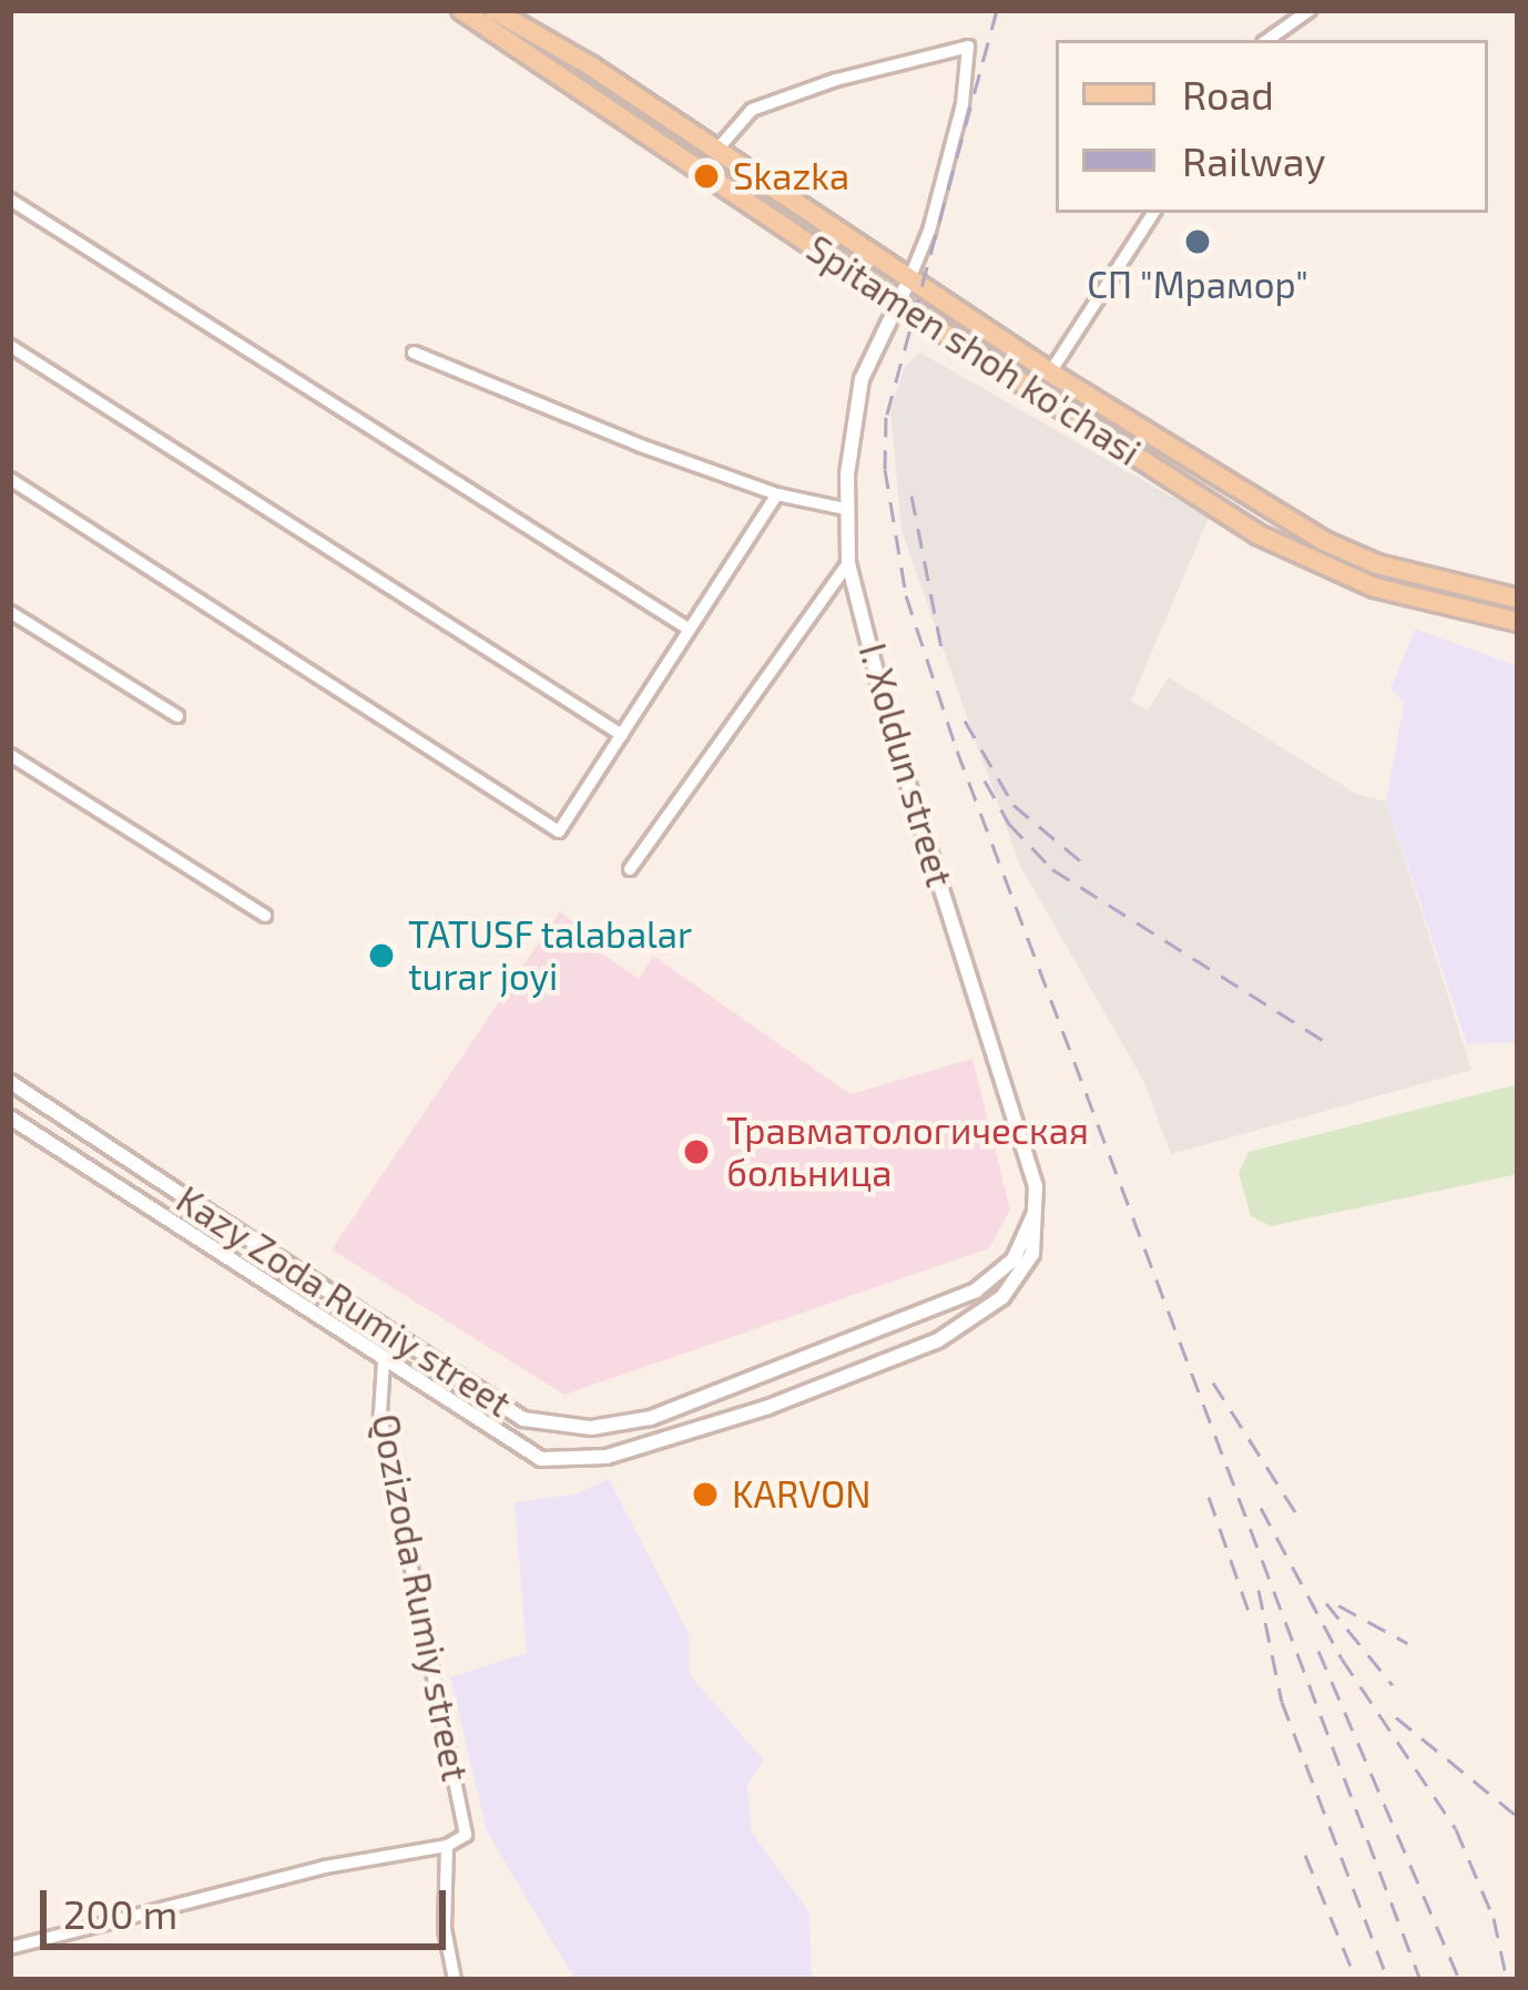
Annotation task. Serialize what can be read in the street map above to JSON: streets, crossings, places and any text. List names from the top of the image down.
{
  "streets": {
    "main road": ["Spitamen shoh ko'chasi"],
    "street": ["I. Xoldun street", "Kazy Zoda Rumiy street", "Qozizoda Rumiy street"]
  },
  "crossings": [
    ["Spitamen shoh ko'chasi", "I. Xoldun street"],
    ["I. Xoldun street", "Kazy Zoda Rumiy street"],
    ["Kazy Zoda Rumiy street", "Qozizoda Rumiy street"]
  ],
  "places": [
    "Skazka",
    "СП \"Мрамор\"",
    "TATUSF talabalar turar joyi",
    "Травматологическая больница",
    "KARVON"
  ],
  "legend": ["Road", "Railway"],
  "scale_bar": "200 m"
}
